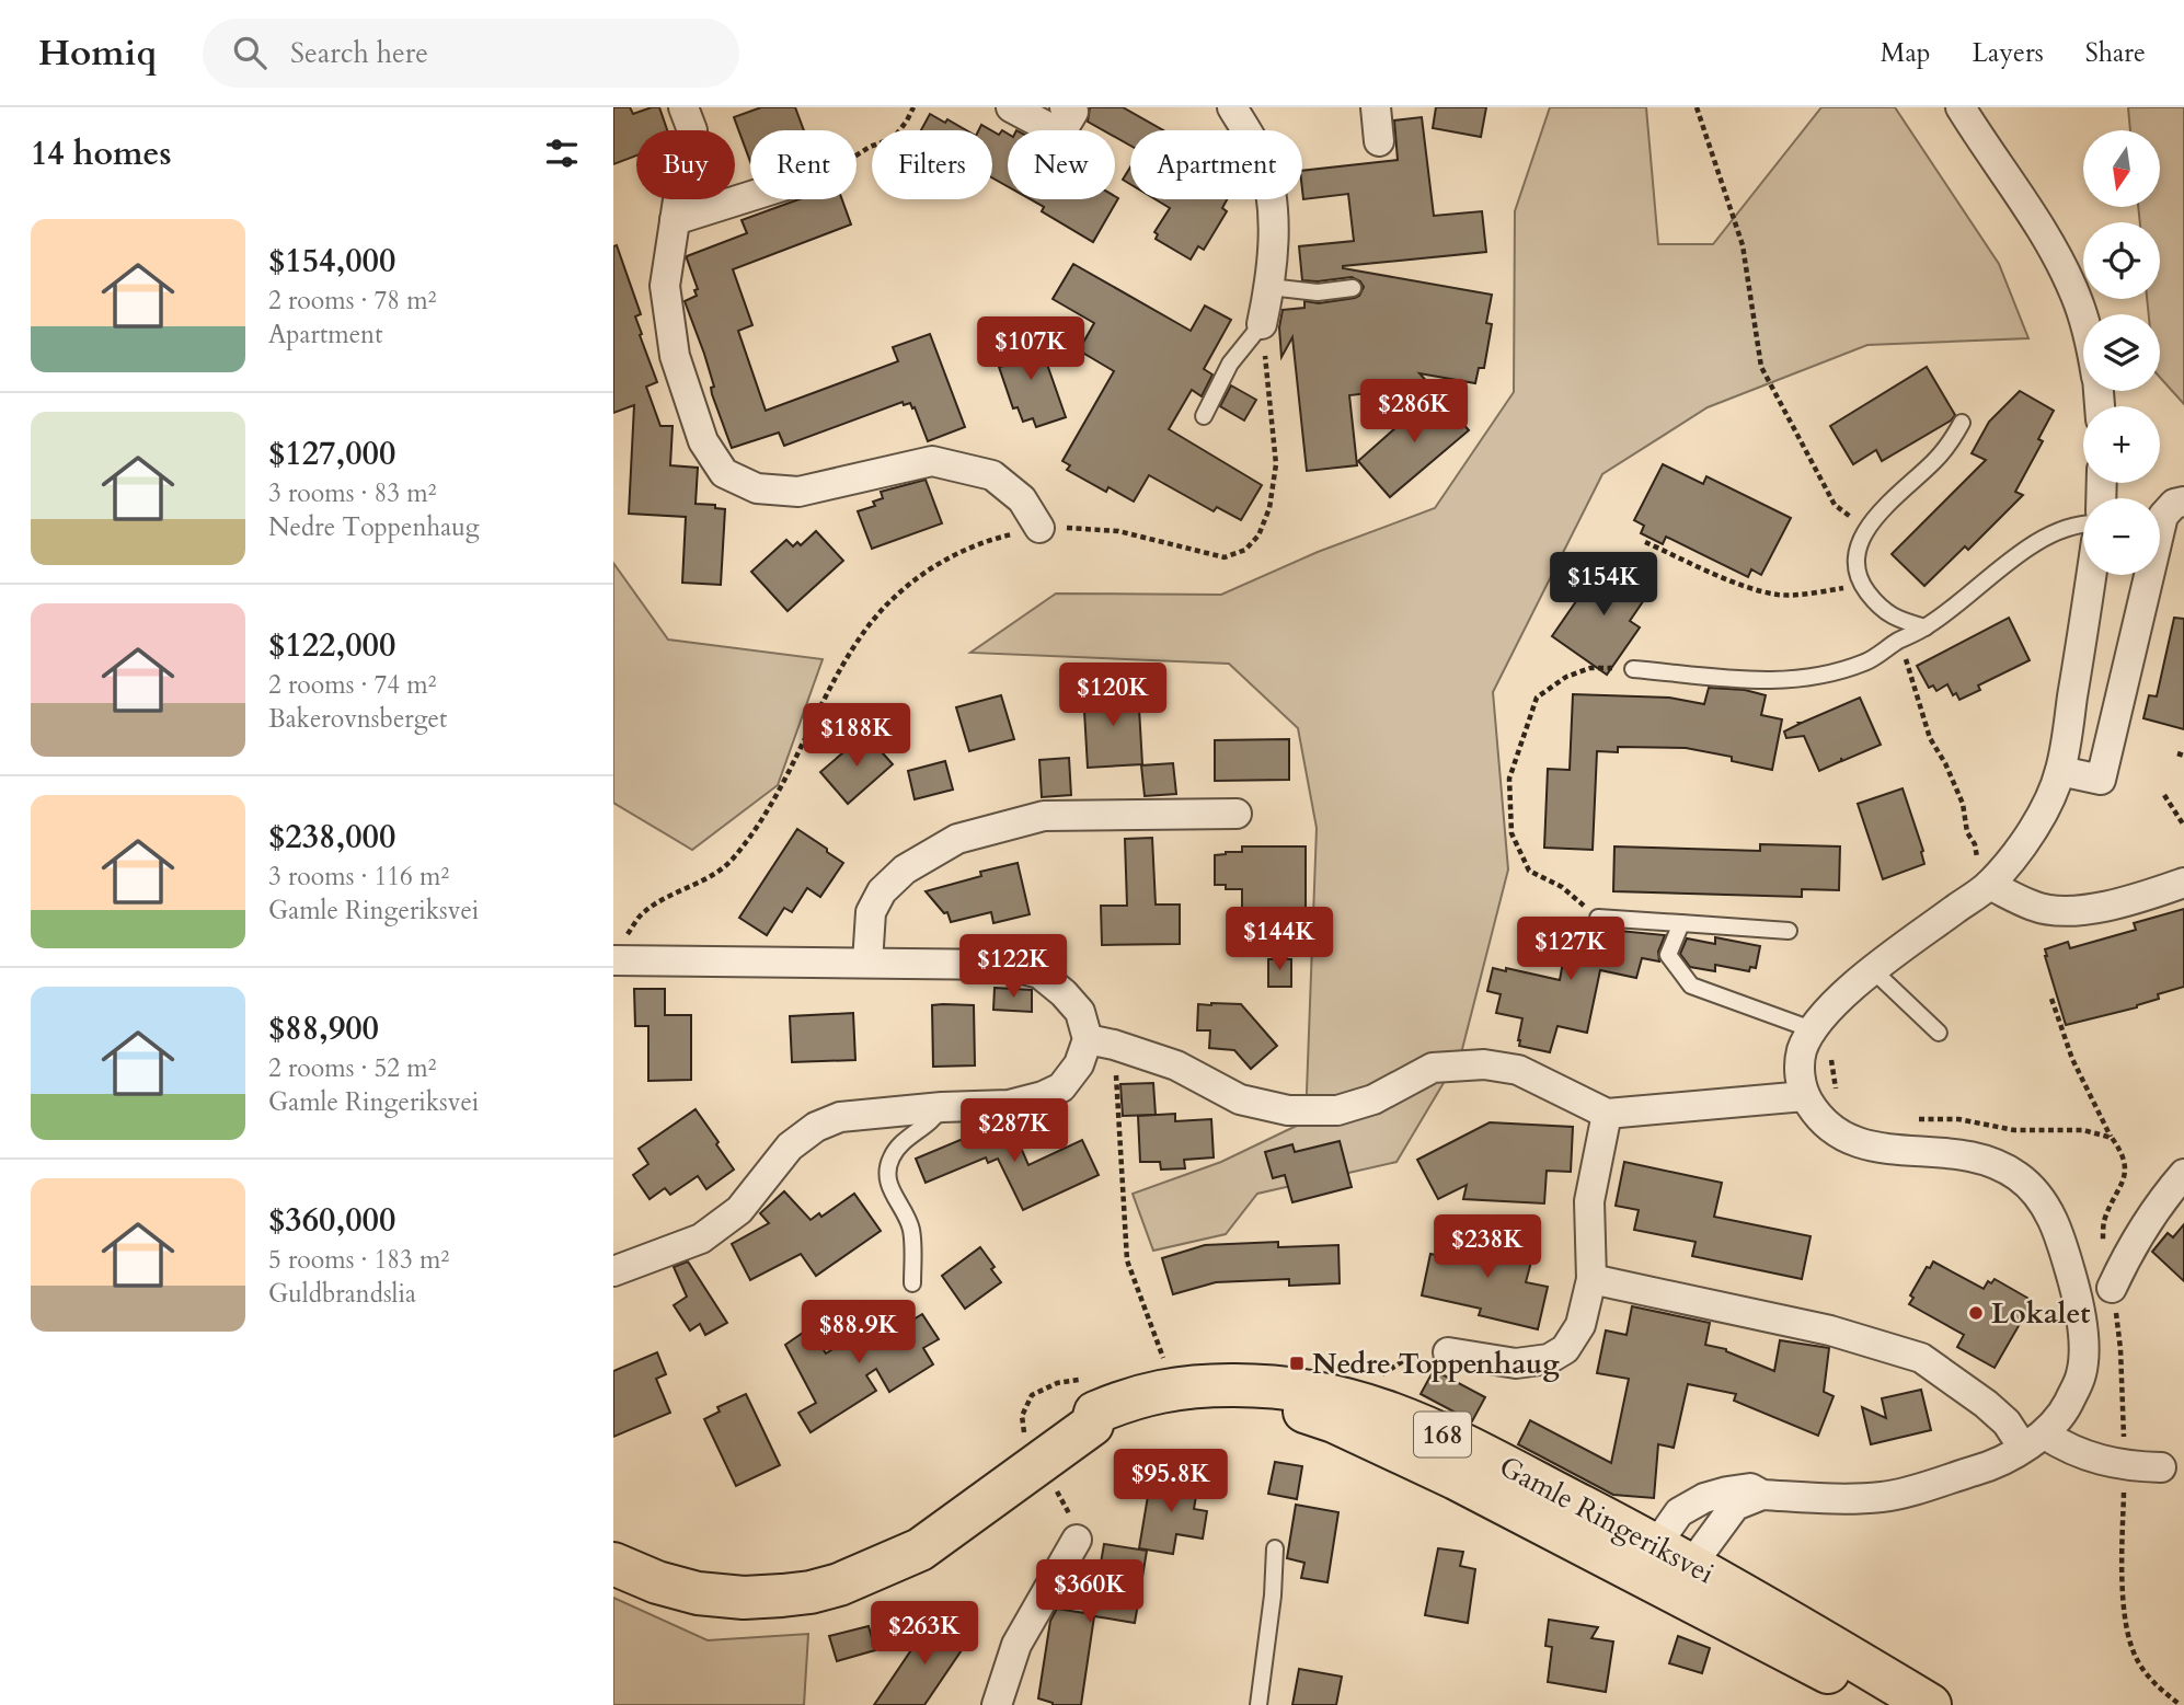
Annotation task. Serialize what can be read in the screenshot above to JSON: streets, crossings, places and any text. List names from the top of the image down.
{
  "streets": {
    "main road": ["168", "Gamle Ringeriksvei"]
  },
  "places": {
    "other": ["Lokalet"],
    "transit": ["Nedre Toppenhaug"]
  },
  "north": "bottom",
  "page": {
    "header": "Homiq",
    "search": "Search here",
    "nav": ["Map", "Layers", "Share"],
    "heading": "14 homes",
    "map_buttons": ["+", "−"],
    "chip": [
      "Buy",
      "Rent",
      "Filters",
      "New",
      "Apartment"
    ],
    "list": [
      {
        "name": "$154,000",
        "note": "2 rooms · 78 m² · Apartment"
      },
      {
        "name": "$127,000",
        "note": "3 rooms · 83 m² · Nedre Toppenhaug"
      },
      {
        "name": "$122,000",
        "note": "2 rooms · 74 m² · Bakerovnsberget"
      },
      {
        "name": "$238,000",
        "note": "3 rooms · 116 m² · Gamle Ringeriksvei"
      },
      {
        "name": "$88,900",
        "note": "2 rooms · 52 m² · Gamle Ringeriksvei"
      },
      {
        "name": "$360,000",
        "note": "5 rooms · 183 m² · Guldbrandslia"
      }
    ],
    "price": [
      "$107K",
      "$286K",
      "$154K",
      "$120K",
      "$188K",
      "$144K",
      "$127K",
      "$122K",
      "$287K",
      "$238K",
      "$88.9K",
      "$95.8K",
      "$360K",
      "$263K"
    ]
  }
}
